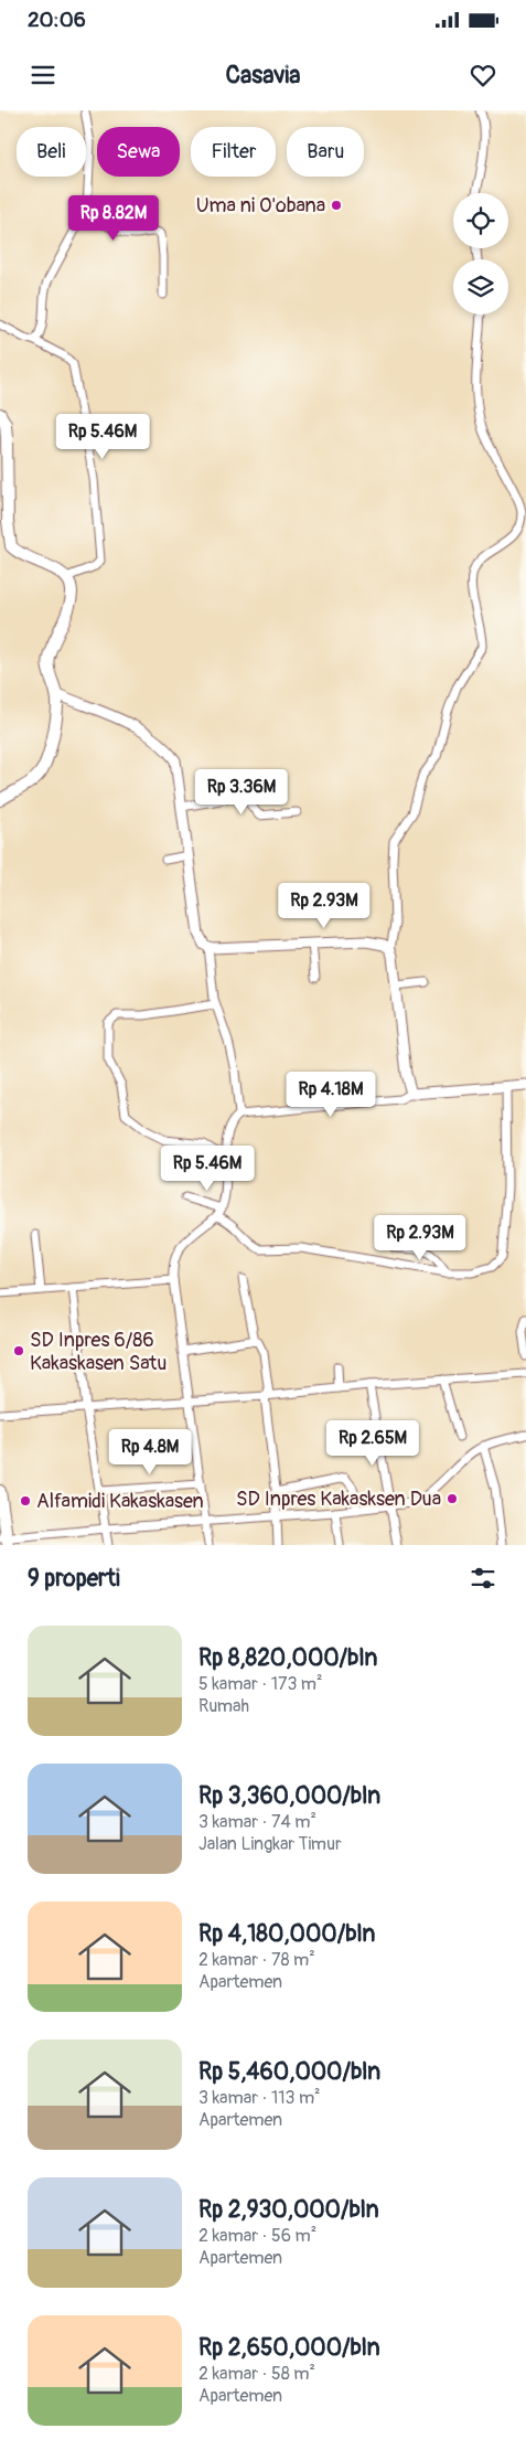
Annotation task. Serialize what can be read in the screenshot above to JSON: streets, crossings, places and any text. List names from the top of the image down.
{
  "places": [
    "Uma ni O'obana",
    "SD Inpres 6/86 Kakaskasen Satu",
    "SD Inpres Kakasksen Dua",
    "Alfamidi Kakaskasen"
  ],
  "page": {
    "status": "20:06",
    "header": "Casavia",
    "chip": [
      "Beli",
      "Sewa",
      "Filter",
      "Baru"
    ],
    "price": [
      "Rp 8.82M",
      "Rp 5.46M",
      "Rp 3.36M",
      "Rp 2.93M",
      "Rp 4.18M",
      "Rp 5.46M",
      "Rp 2.93M",
      "Rp 2.65M",
      "Rp 4.8M"
    ],
    "heading": "9 properti",
    "list": [
      {
        "name": "Rp 8,820,000/bln",
        "note": "5 kamar · 173 m² · Rumah"
      },
      {
        "name": "Rp 3,360,000/bln",
        "note": "3 kamar · 74 m² · Jalan Lingkar Timur"
      },
      {
        "name": "Rp 4,180,000/bln",
        "note": "2 kamar · 78 m² · Apartemen"
      },
      {
        "name": "Rp 5,460,000/bln",
        "note": "3 kamar · 113 m² · Apartemen"
      },
      {
        "name": "Rp 2,930,000/bln",
        "note": "2 kamar · 56 m² · Apartemen"
      },
      {
        "name": "Rp 2,650,000/bln",
        "note": "2 kamar · 58 m² · Apartemen"
      }
    ]
  }
}
